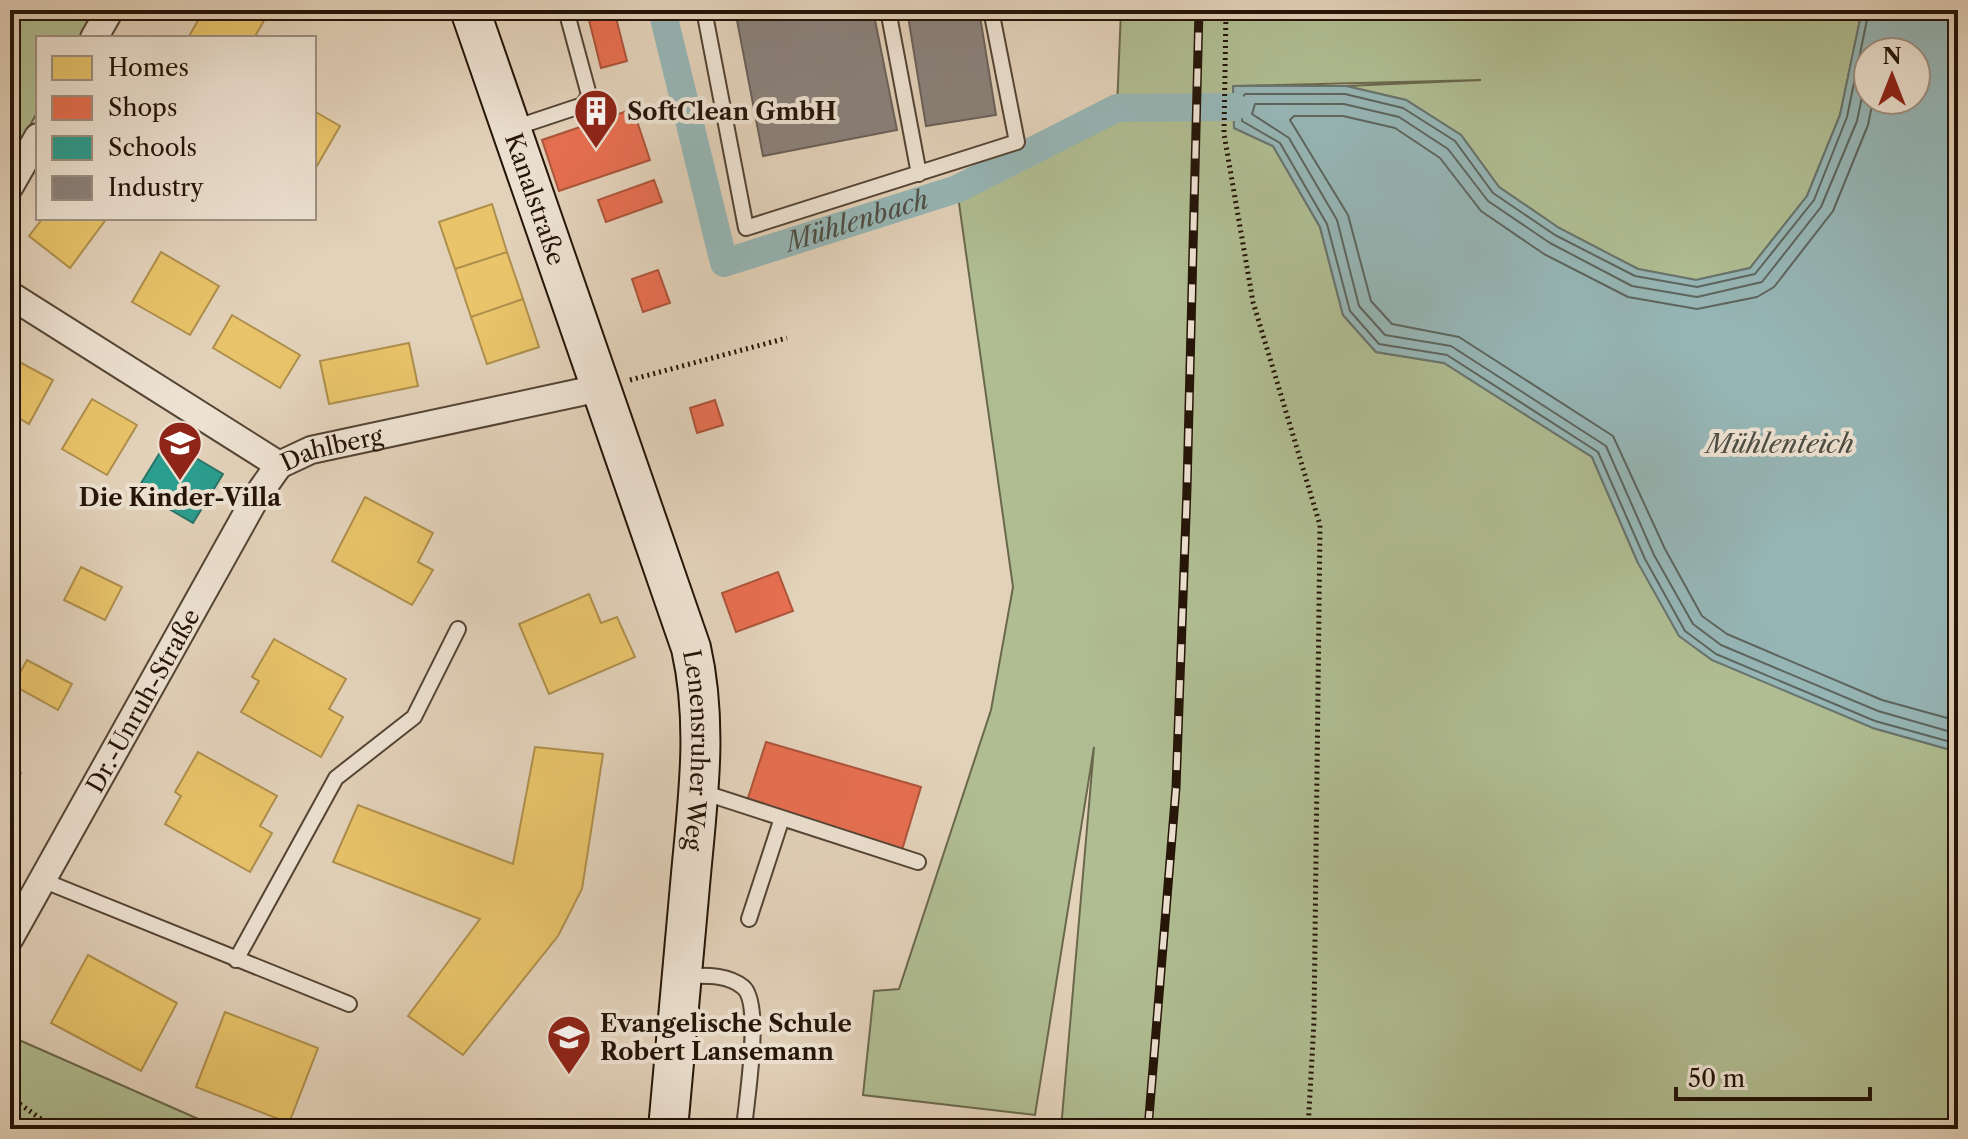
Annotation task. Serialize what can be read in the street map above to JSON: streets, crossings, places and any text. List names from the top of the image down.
{
  "streets": {
    "street": [
      "Kanalstraße",
      "Dahlberg",
      "Dr.-Unruh-Straße",
      "Lenensruher Weg"
    ]
  },
  "crossings": [
    ["Kanalstraße", "Dahlberg"],
    ["Kanalstraße", "Lenensruher Weg"],
    ["Dahlberg", "Dr.-Unruh-Straße"],
    ["Dahlberg", "Lenensruher Weg"]
  ],
  "water": ["Mühlenbach", "Mühlenteich"],
  "places": {
    "building": ["SoftClean GmbH"],
    "school or university": ["Die Kinder-Villa", "Evangelische Schule Robert Lansemann"]
  },
  "legend": [
    "Homes",
    "Shops",
    "Schools",
    "Industry"
  ],
  "scale_bar": "50 m",
  "north": "top"
}
